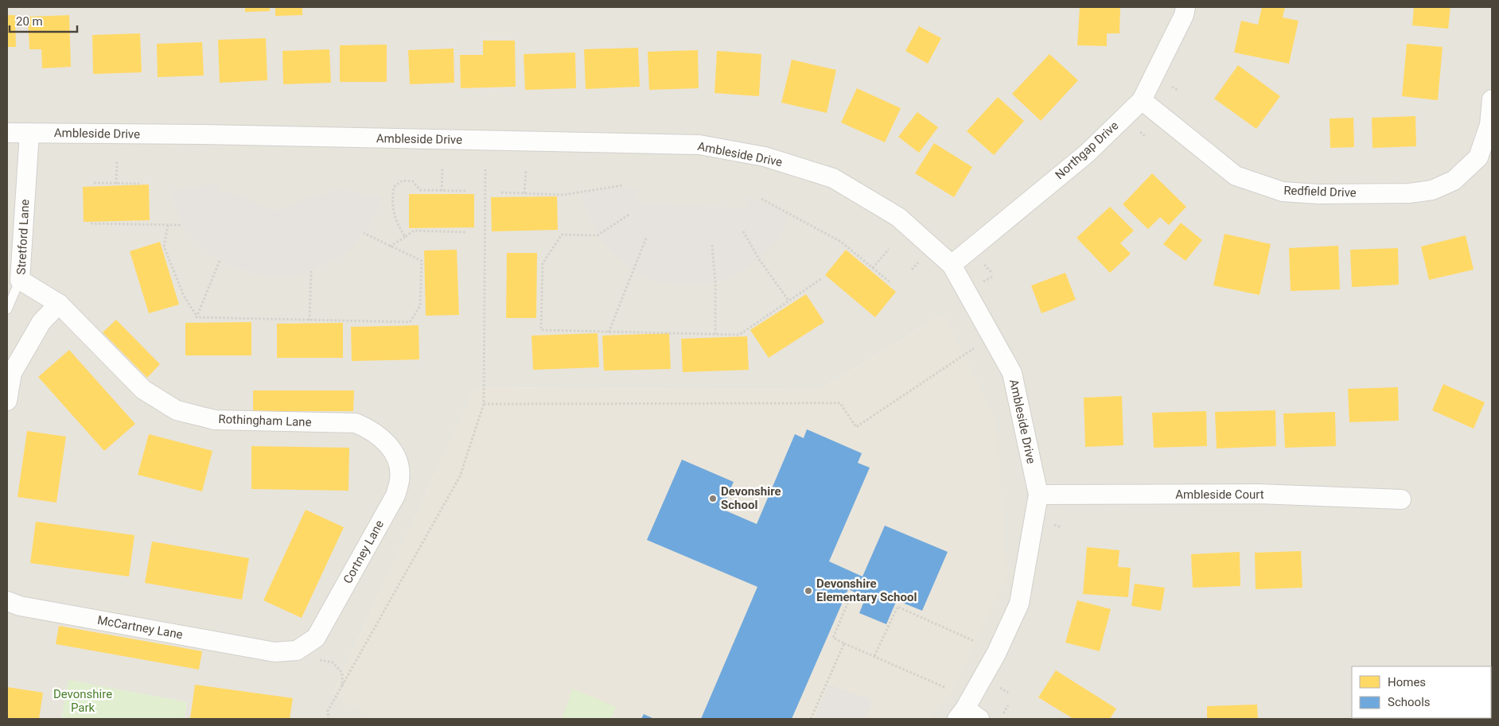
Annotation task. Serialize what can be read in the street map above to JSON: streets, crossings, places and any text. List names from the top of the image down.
{
  "streets": {
    "street": [
      "Ambleside Drive",
      "Northgap Drive",
      "Redfield Drive",
      "Stretford Lane",
      "Rothingham Lane",
      "Ambleside Court",
      "Cortney Lane",
      "McCartney Lane"
    ]
  },
  "crossings": [
    ["Ambleside Drive", "Northgap Drive"],
    ["Ambleside Drive", "Stretford Lane"],
    ["Ambleside Drive", "Ambleside Court"],
    ["Northgap Drive", "Redfield Drive"],
    ["Stretford Lane", "Rothingham Lane"],
    ["Rothingham Lane", "Cortney Lane"],
    ["Cortney Lane", "McCartney Lane"]
  ],
  "parks": ["Devonshire Park"],
  "places": ["Devonshire School", "Devonshire Elementary School"],
  "legend": ["Homes", "Schools"],
  "scale_bar": "20 m"
}
